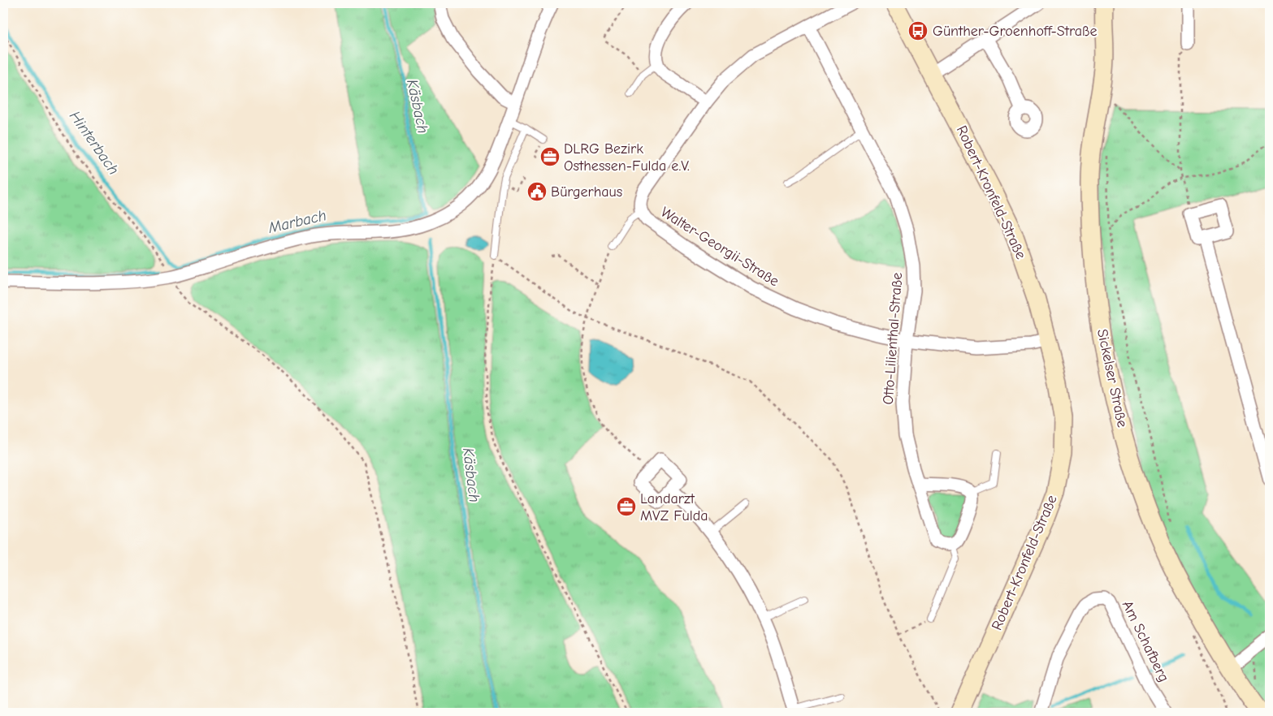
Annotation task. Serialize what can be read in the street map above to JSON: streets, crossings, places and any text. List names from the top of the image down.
{
  "streets": {
    "street": [
      "Robert-Kronfeld-Straße",
      "Walter-Georgii-Straße",
      "Otto-Lilienthal-Straße",
      "Sickelser Straße",
      "Am Schafberg"
    ]
  },
  "crossings": [
    ["Robert-Kronfeld-Straße", "Walter-Georgii-Straße"],
    ["Walter-Georgii-Straße", "Otto-Lilienthal-Straße"]
  ],
  "water": ["Käsbach", "Hinterbach", "Marbach"],
  "places": {
    "bus stop": ["Günther-Groenhoff-Straße"],
    "office": ["DLRG Bezirk Osthessen-Fulda e.V.", "Landarzt MVZ Fulda"],
    "public building": ["Bürgerhaus"]
  }
}
